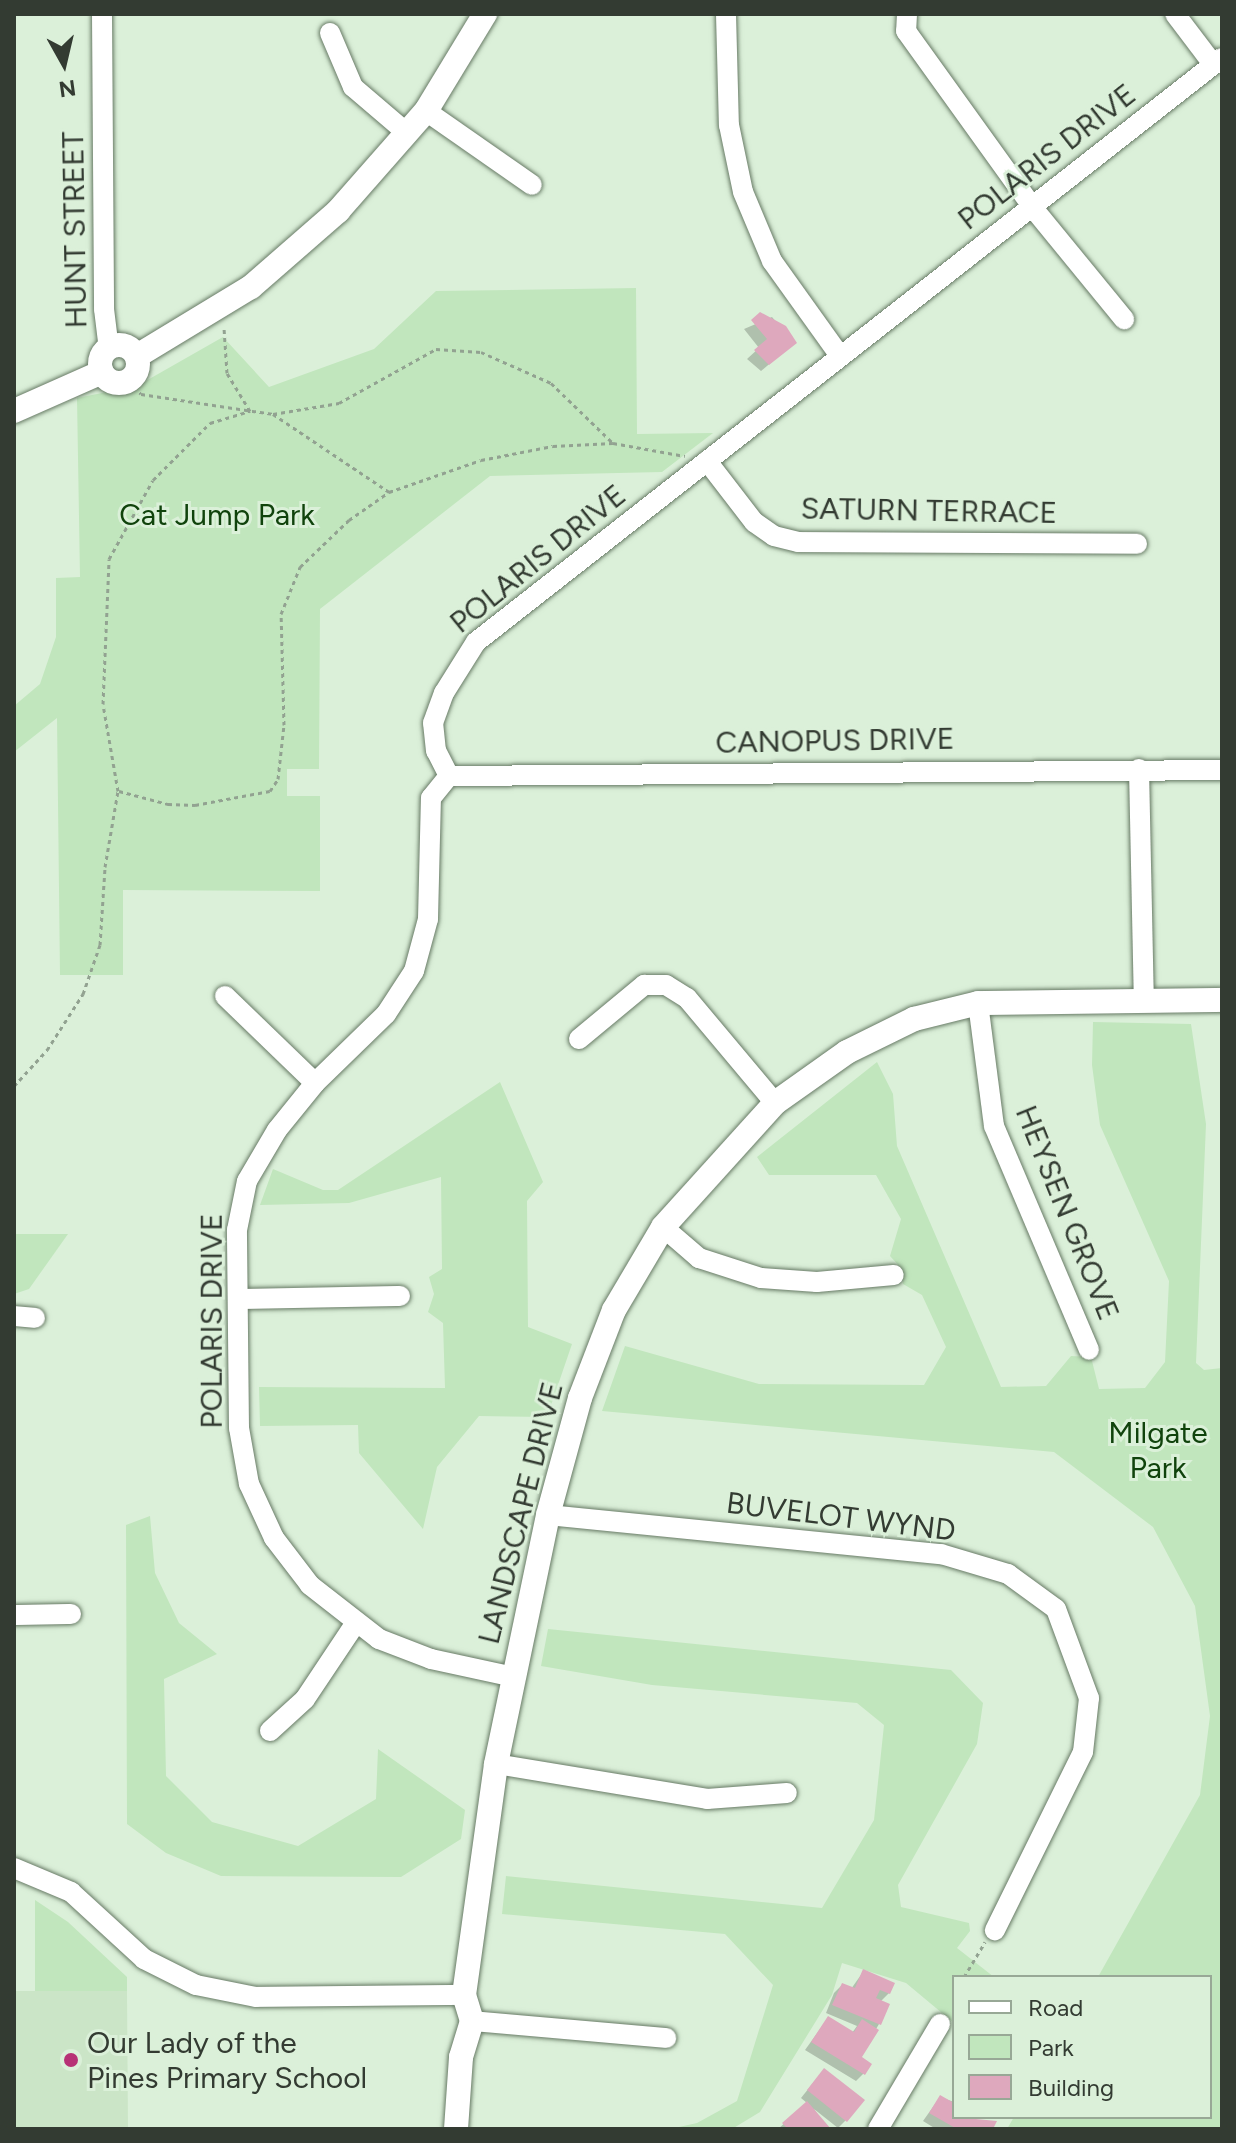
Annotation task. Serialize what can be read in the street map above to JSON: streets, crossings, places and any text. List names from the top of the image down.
{
  "streets": {
    "street": [
      "POLARIS DRIVE",
      "HUNT STREET",
      "SATURN TERRACE",
      "CANOPUS DRIVE",
      "HEYSEN GROVE",
      "LANDSCAPE DRIVE",
      "BUVELOT WYND"
    ]
  },
  "crossings": [
    ["POLARIS DRIVE", "SATURN TERRACE"],
    ["POLARIS DRIVE", "CANOPUS DRIVE"],
    ["POLARIS DRIVE", "LANDSCAPE DRIVE"],
    ["HEYSEN GROVE", "LANDSCAPE DRIVE"],
    ["LANDSCAPE DRIVE", "BUVELOT WYND"]
  ],
  "parks": ["Cat Jump Park", "Milgate Park"],
  "places": ["Our Lady of the Pines Primary School"],
  "legend": ["Road", "Park", "Building"],
  "north": "bottom"
}
